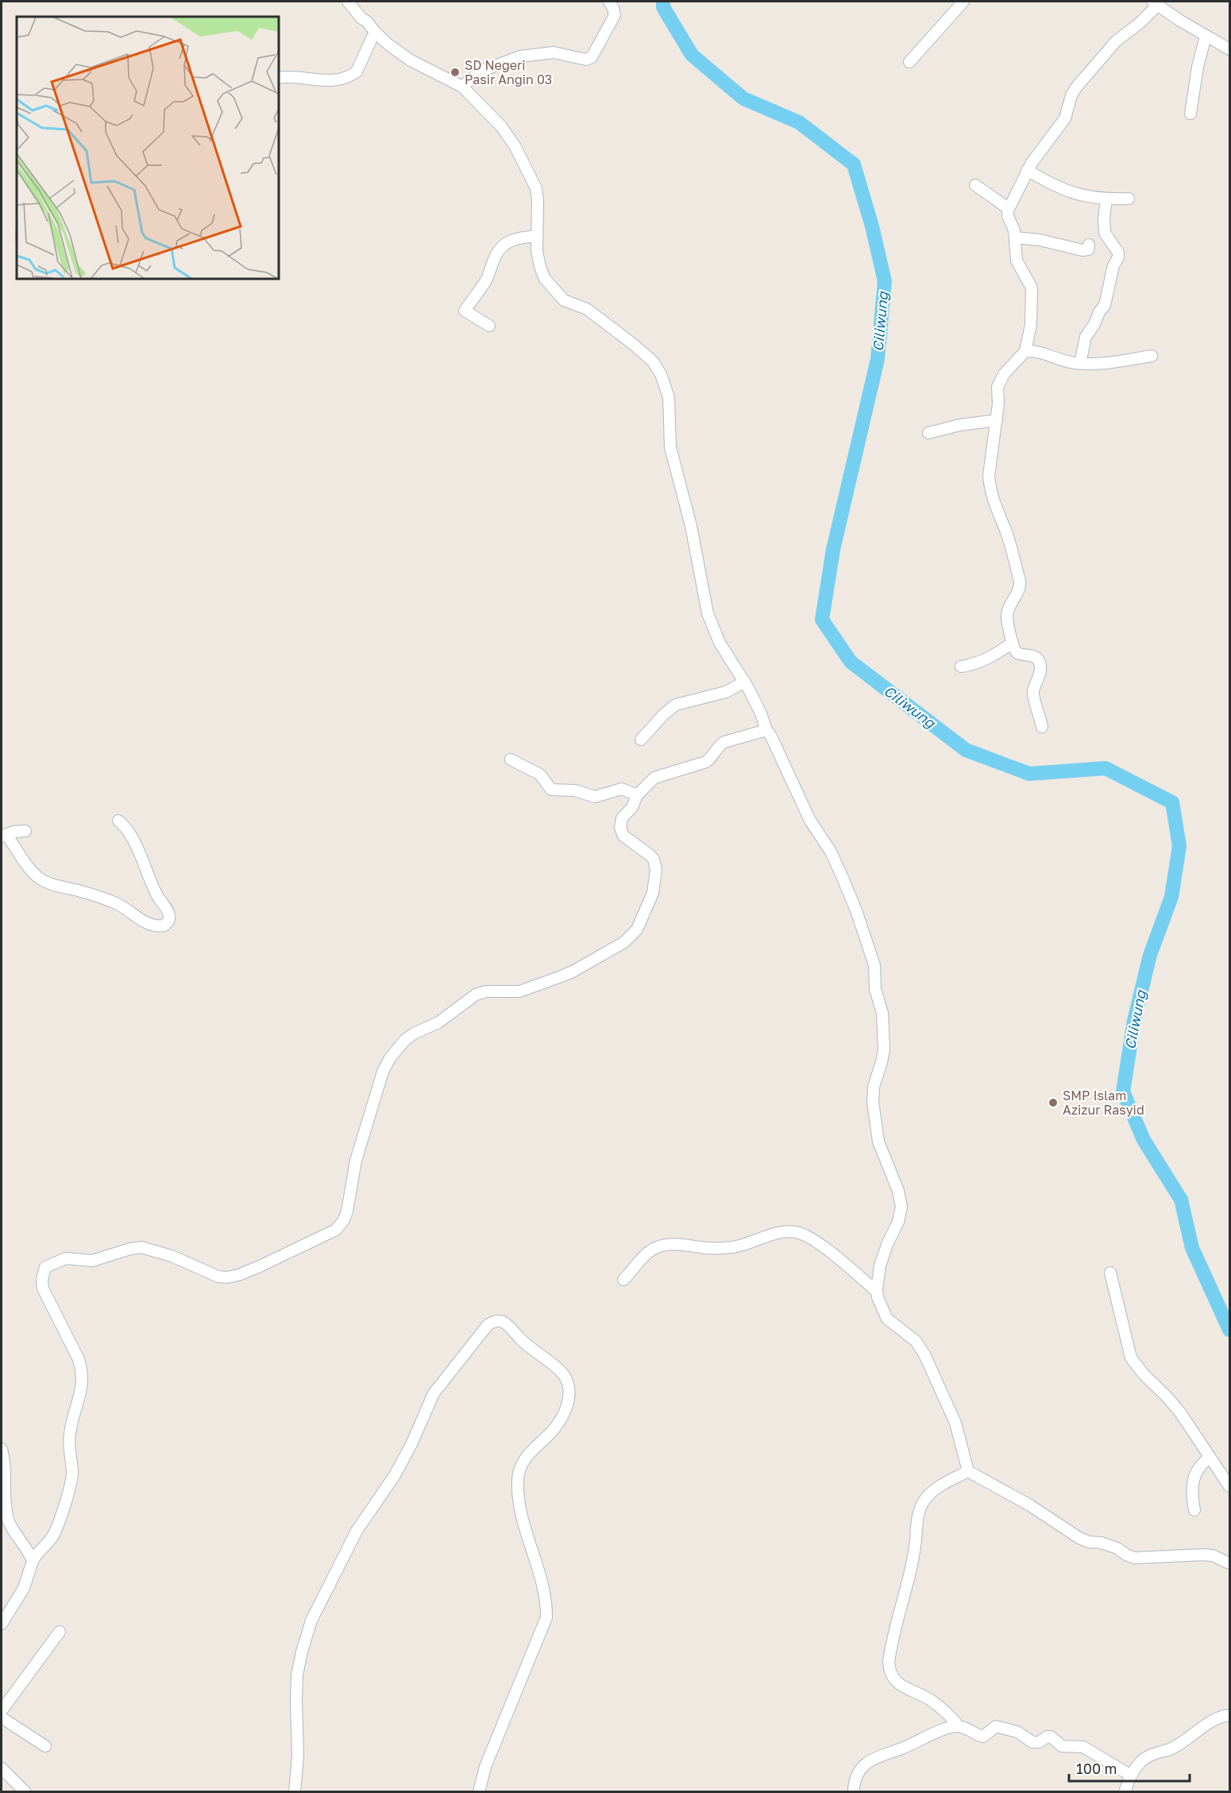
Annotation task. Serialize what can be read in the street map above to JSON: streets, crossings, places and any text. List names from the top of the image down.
{
  "water": ["Ciliwung"],
  "places": ["SD Negeri Pasir Angin 03", "SMP Islam Azizur Rasyid"],
  "scale_bar": "100 m"
}
